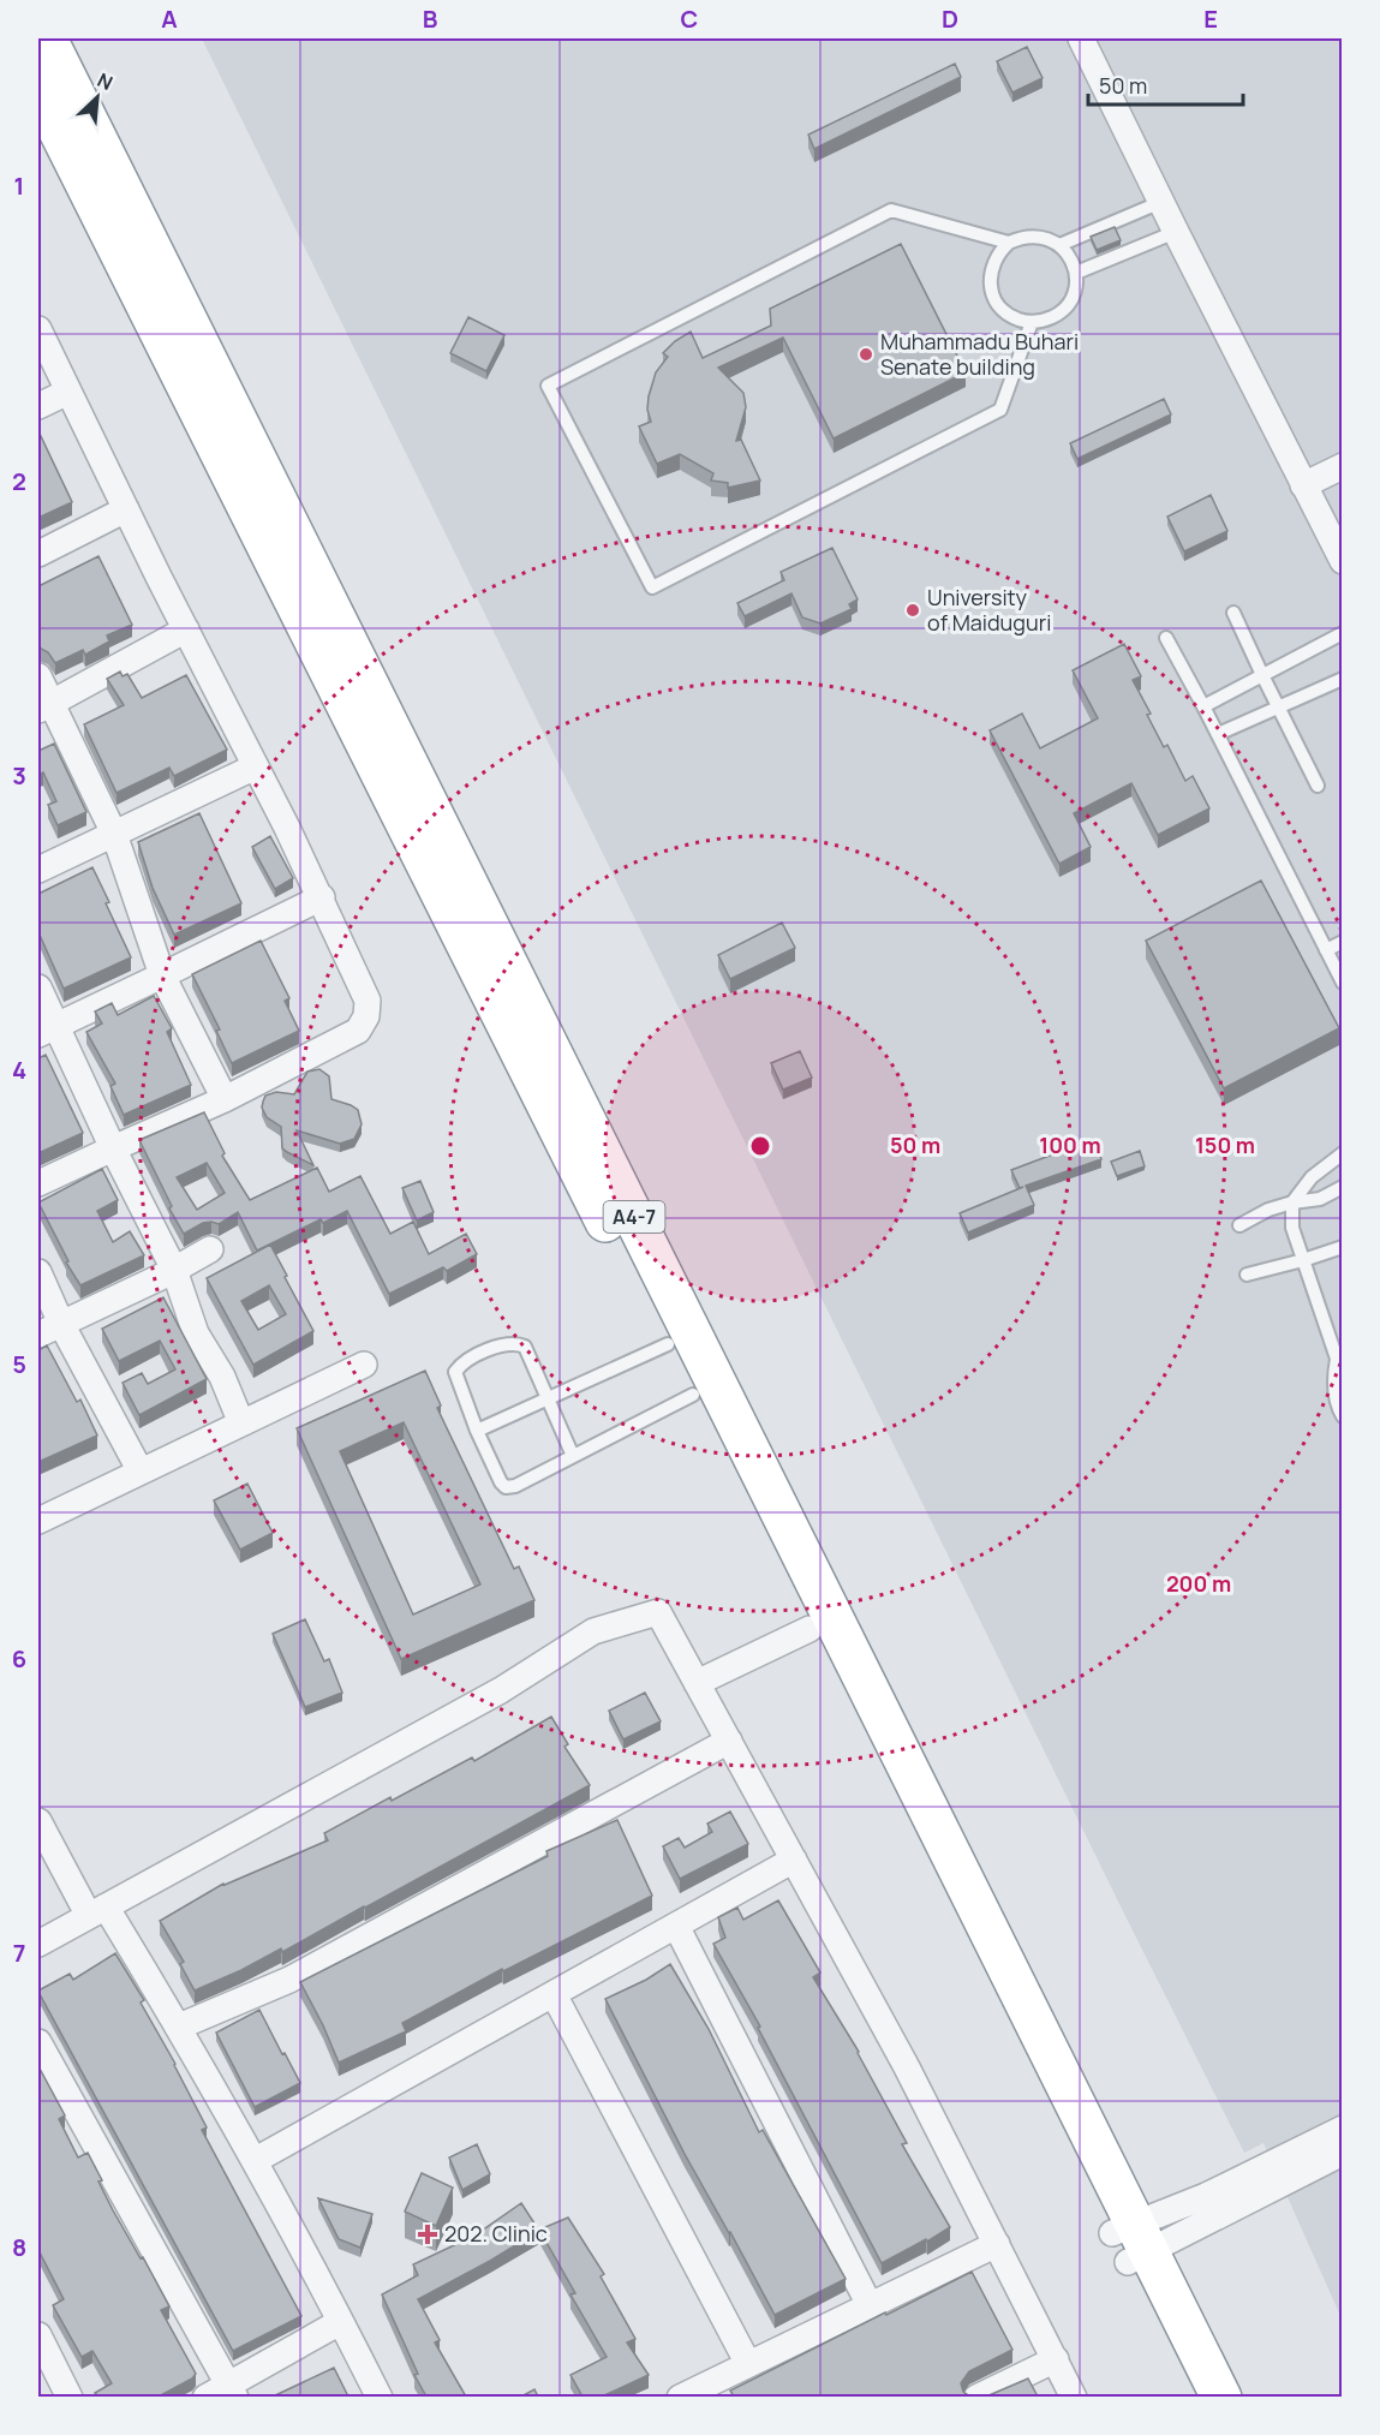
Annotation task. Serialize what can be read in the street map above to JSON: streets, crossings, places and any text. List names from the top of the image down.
{
  "streets": {
    "highway": ["A4-7"]
  },
  "places": {
    "other": ["Muhammadu Buhari Senate building", "University of Maiduguri"],
    "health": ["202. Clinic"]
  },
  "scale_bar": "50 m",
  "north": "top right",
  "grid": {
    "columns": [
      "A",
      "B",
      "C",
      "D",
      "E"
    ],
    "rows": [
      "1",
      "2",
      "3",
      "4",
      "5",
      "6",
      "7",
      "8"
    ]
  },
  "rings": [
    "50 m",
    "100 m",
    "150 m",
    "200 m"
  ]
}
